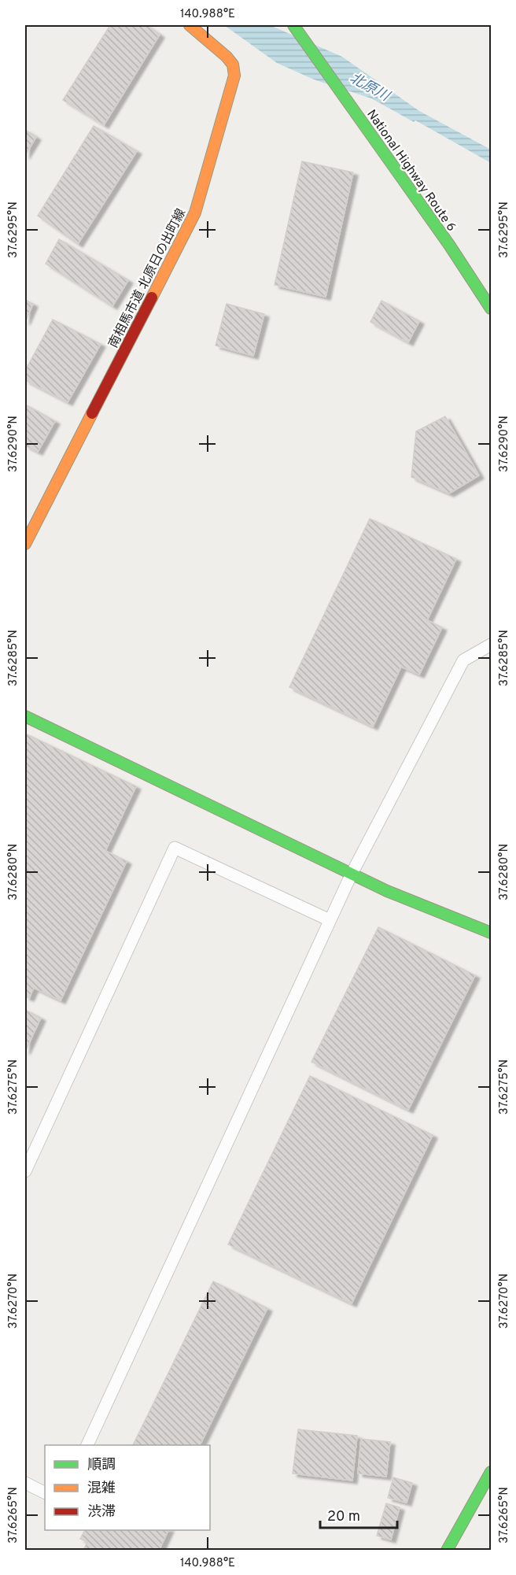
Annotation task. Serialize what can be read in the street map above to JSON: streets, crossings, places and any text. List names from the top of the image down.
{
  "streets": {
    "main road": ["National Highway Route 6", "南相馬市道 北原日の出町線"]
  },
  "water": ["北原川"],
  "legend": ["順調", "混雑", "渋滞"],
  "scale_bar": "20 m",
  "coordinates": [
    "140.988°E",
    "37.6295°N",
    "37.6290°N",
    "37.6285°N",
    "37.6280°N",
    "37.6275°N",
    "37.6270°N",
    "37.6265°N"
  ]
}
